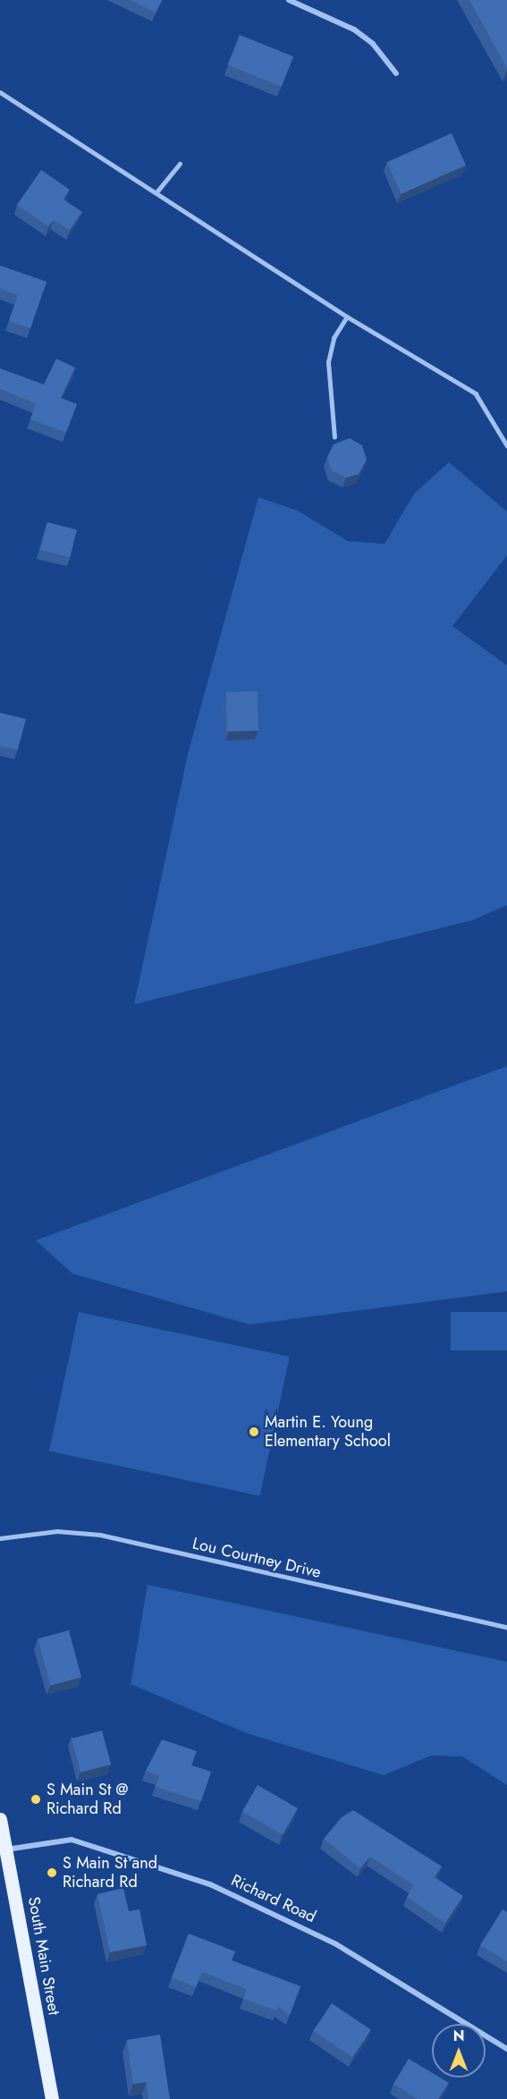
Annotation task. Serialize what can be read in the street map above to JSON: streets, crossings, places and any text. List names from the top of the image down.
{
  "streets": {
    "main road": ["South Main Street"],
    "street": ["Richard Road"],
    "lane": ["Lou Courtney Drive"]
  },
  "crossings": [
    ["Richard Road", "South Main Street"]
  ],
  "places": ["Martin E. Young Elementary School", "S Main St @ Richard Rd", "S Main St and Richard Rd"],
  "north": "top"
}
